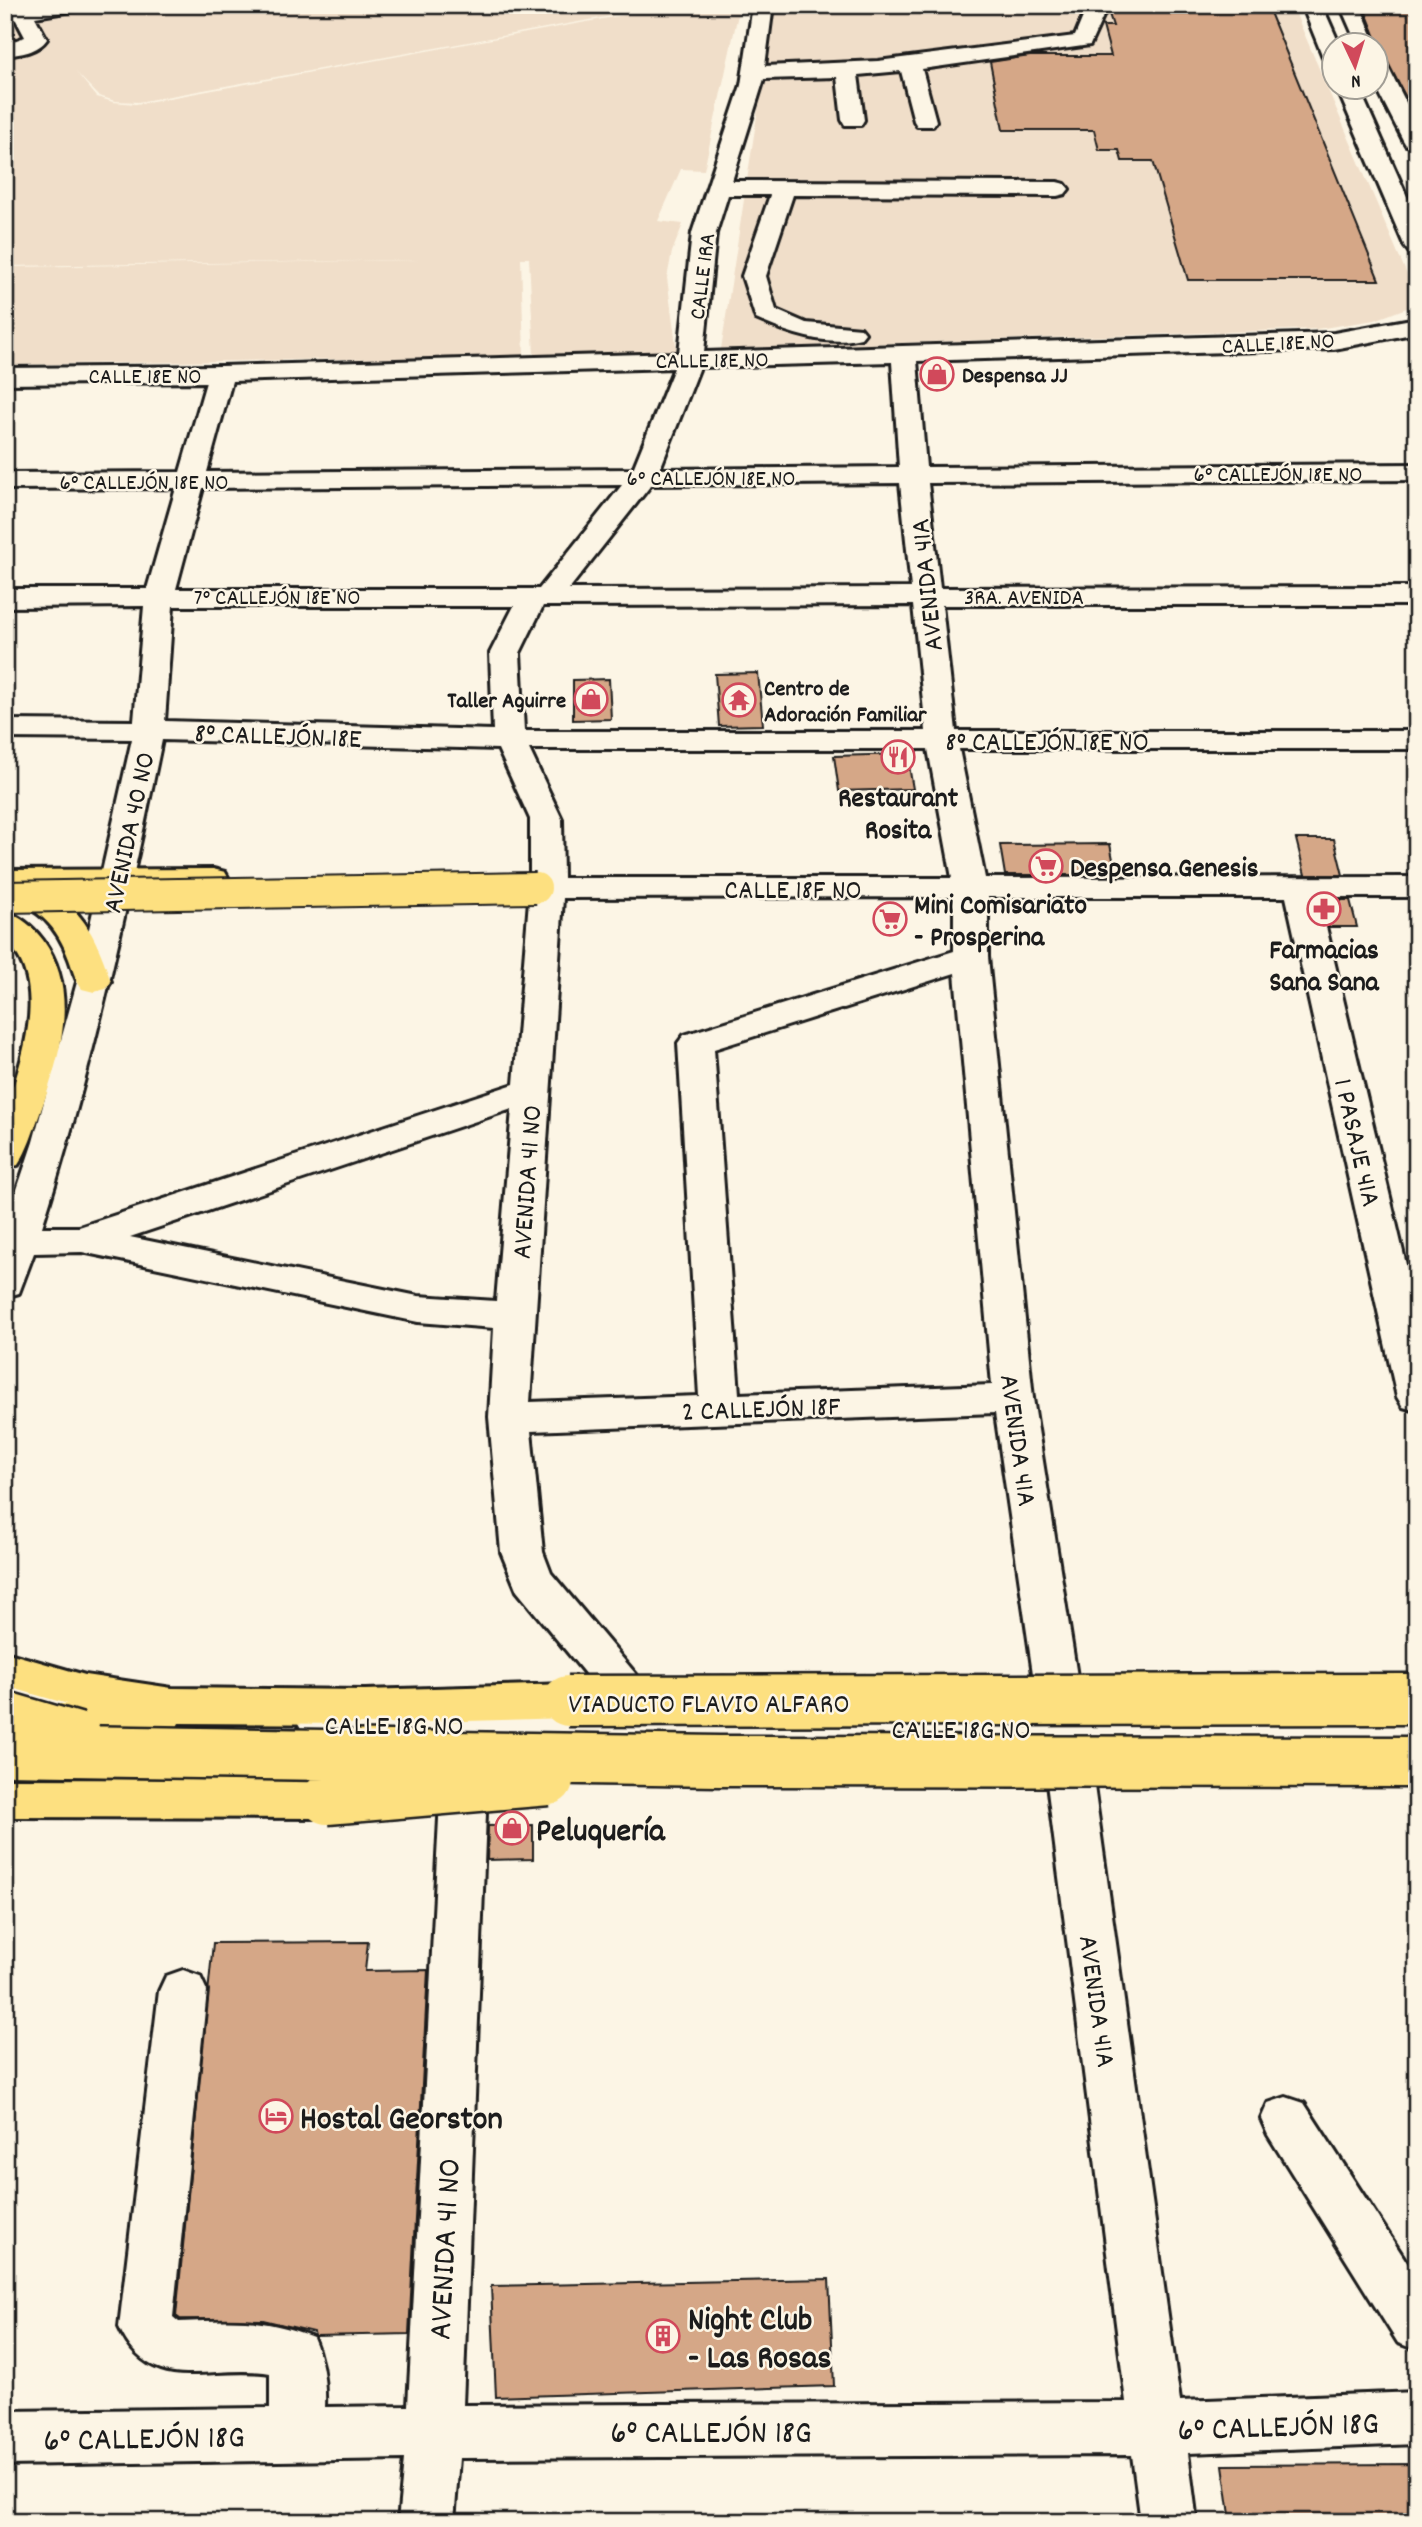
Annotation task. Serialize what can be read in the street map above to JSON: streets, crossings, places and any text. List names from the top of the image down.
{
  "streets": {
    "main road": ["VIADUCTO FLAVIO ALFARO"],
    "street": [
      "CALLE 1RA",
      "CALLE 18E NO",
      "6° CALLEJÓN 18E NO",
      "AVENIDA 41A",
      "7° CALLEJÓN 18E NO",
      "3RA. AVENIDA",
      "8° CALLEJÓN 18E",
      "8° CALLEJÓN 18E NO",
      "AVENIDA 40 NO",
      "CALLE 18F NO",
      "1 PASAJE 41A",
      "AVENIDA 41 NO",
      "2 CALLEJÓN 18F",
      "CALLE 18G NO",
      "6° CALLEJÓN 18G"
    ]
  },
  "crossings": [
    ["CALLE 1RA", "CALLE 18E NO"],
    ["CALLE 1RA", "6° CALLEJÓN 18E NO"],
    ["CALLE 1RA", "7° CALLEJÓN 18E NO"],
    ["CALLE 1RA", "3RA. AVENIDA"],
    ["CALLE 1RA", "AVENIDA 41 NO"],
    ["CALLE 18E NO", "AVENIDA 41A"],
    ["CALLE 18E NO", "AVENIDA 40 NO"],
    ["6° CALLEJÓN 18E NO", "AVENIDA 41A"],
    ["6° CALLEJÓN 18E NO", "AVENIDA 40 NO"],
    ["AVENIDA 41A", "3RA. AVENIDA"],
    ["AVENIDA 41A", "8° CALLEJÓN 18E NO"],
    ["AVENIDA 41A", "CALLE 18F NO"],
    ["AVENIDA 41A", "2 CALLEJÓN 18F"],
    ["AVENIDA 41A", "CALLE 18G NO"],
    ["AVENIDA 41A", "6° CALLEJÓN 18G"],
    ["7° CALLEJÓN 18E NO", "3RA. AVENIDA"],
    ["7° CALLEJÓN 18E NO", "AVENIDA 40 NO"],
    ["7° CALLEJÓN 18E NO", "AVENIDA 41 NO"],
    ["3RA. AVENIDA", "AVENIDA 41 NO"],
    ["8° CALLEJÓN 18E", "8° CALLEJÓN 18E NO"],
    ["8° CALLEJÓN 18E", "AVENIDA 40 NO"],
    ["8° CALLEJÓN 18E", "AVENIDA 41 NO"],
    ["8° CALLEJÓN 18E NO", "AVENIDA 41 NO"],
    ["CALLE 18F NO", "1 PASAJE 41A"],
    ["CALLE 18F NO", "AVENIDA 41 NO"],
    ["AVENIDA 41 NO", "2 CALLEJÓN 18F"],
    ["AVENIDA 41 NO", "CALLE 18G NO"],
    ["AVENIDA 41 NO", "6° CALLEJÓN 18G"],
    ["VIADUCTO FLAVIO ALFARO", "CALLE 18G NO"]
  ],
  "places": {
    "shop": ["Despensa JJ", "Taller Aguirre", "Peluquería"],
    "temple": ["Centro de Adoración Familiar"],
    "restaurant": ["Restaurant Rosita"],
    "supermarket": ["Despensa Genesis", "Mini Comisariato - Prosperina"],
    "pharmacy": ["Farmacias Sana Sana"],
    "hotel": ["Hostal Georston"],
    "building": ["Night Club - Las Rosas"]
  },
  "north": "bottom"
}
